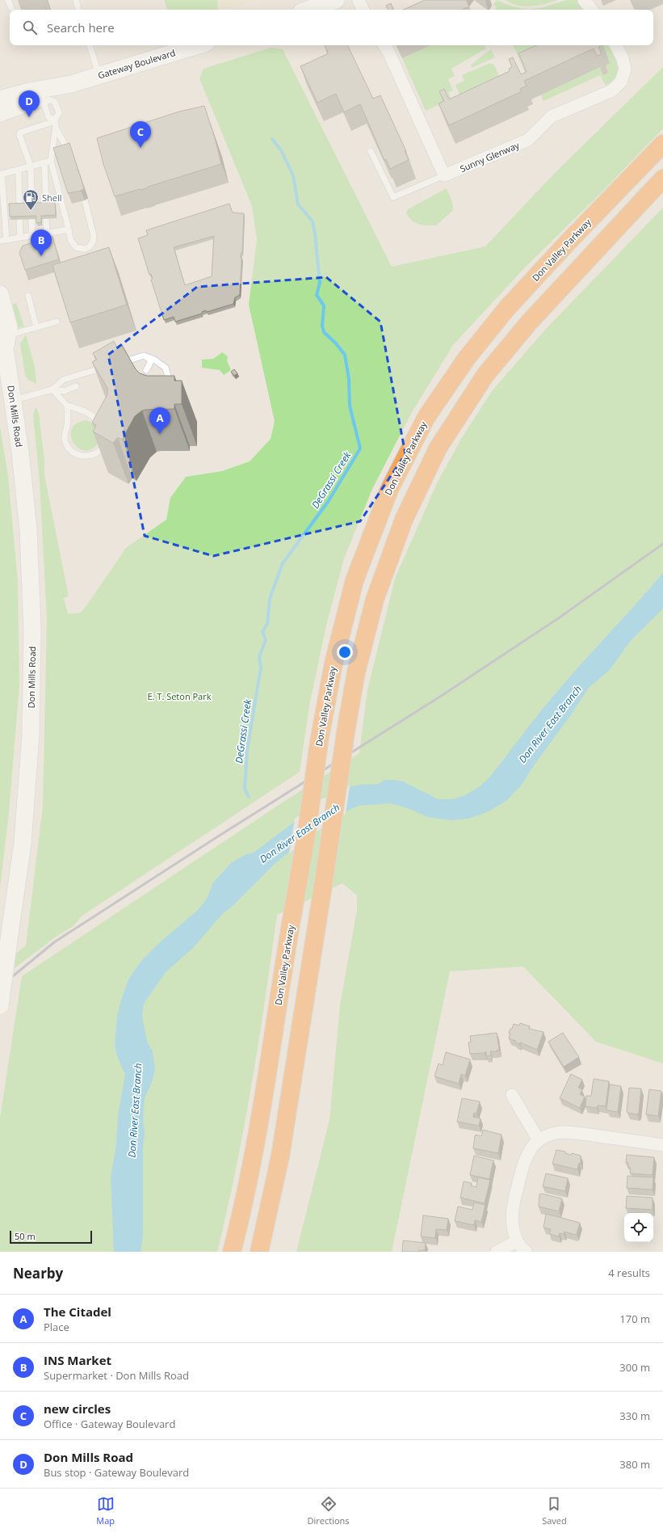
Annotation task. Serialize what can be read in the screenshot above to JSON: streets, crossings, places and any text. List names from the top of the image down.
{
  "streets": {
    "highway": ["Don Valley Parkway"],
    "main road": ["Gateway Boulevard", "Don Mills Road"],
    "street": ["Sunny Glenway"]
  },
  "water": ["DeGrassi Creek", "Don River East Branch"],
  "parks": ["E. T. Seton Park"],
  "places": {
    "fuel station": ["Shell"]
  },
  "scale_bar": "50 m",
  "page": {
    "search": "Search here",
    "pins": [
      "D",
      "C",
      "B",
      "A"
    ],
    "scale": "50 m",
    "heading": ["Nearby", "4 results"],
    "list": [
      {
        "mark": "A",
        "name": "The Citadel",
        "note": "Place",
        "value": "170 m"
      },
      {
        "mark": "B",
        "name": "INS Market",
        "note": "Supermarket · Don Mills Road",
        "value": "300 m"
      },
      {
        "mark": "C",
        "name": "new circles",
        "note": "Office · Gateway Boulevard",
        "value": "330 m"
      },
      {
        "mark": "D",
        "name": "Don Mills Road",
        "note": "Bus stop · Gateway Boulevard",
        "value": "380 m"
      }
    ],
    "nav": ["Map", "Directions", "Saved"]
  }
}
